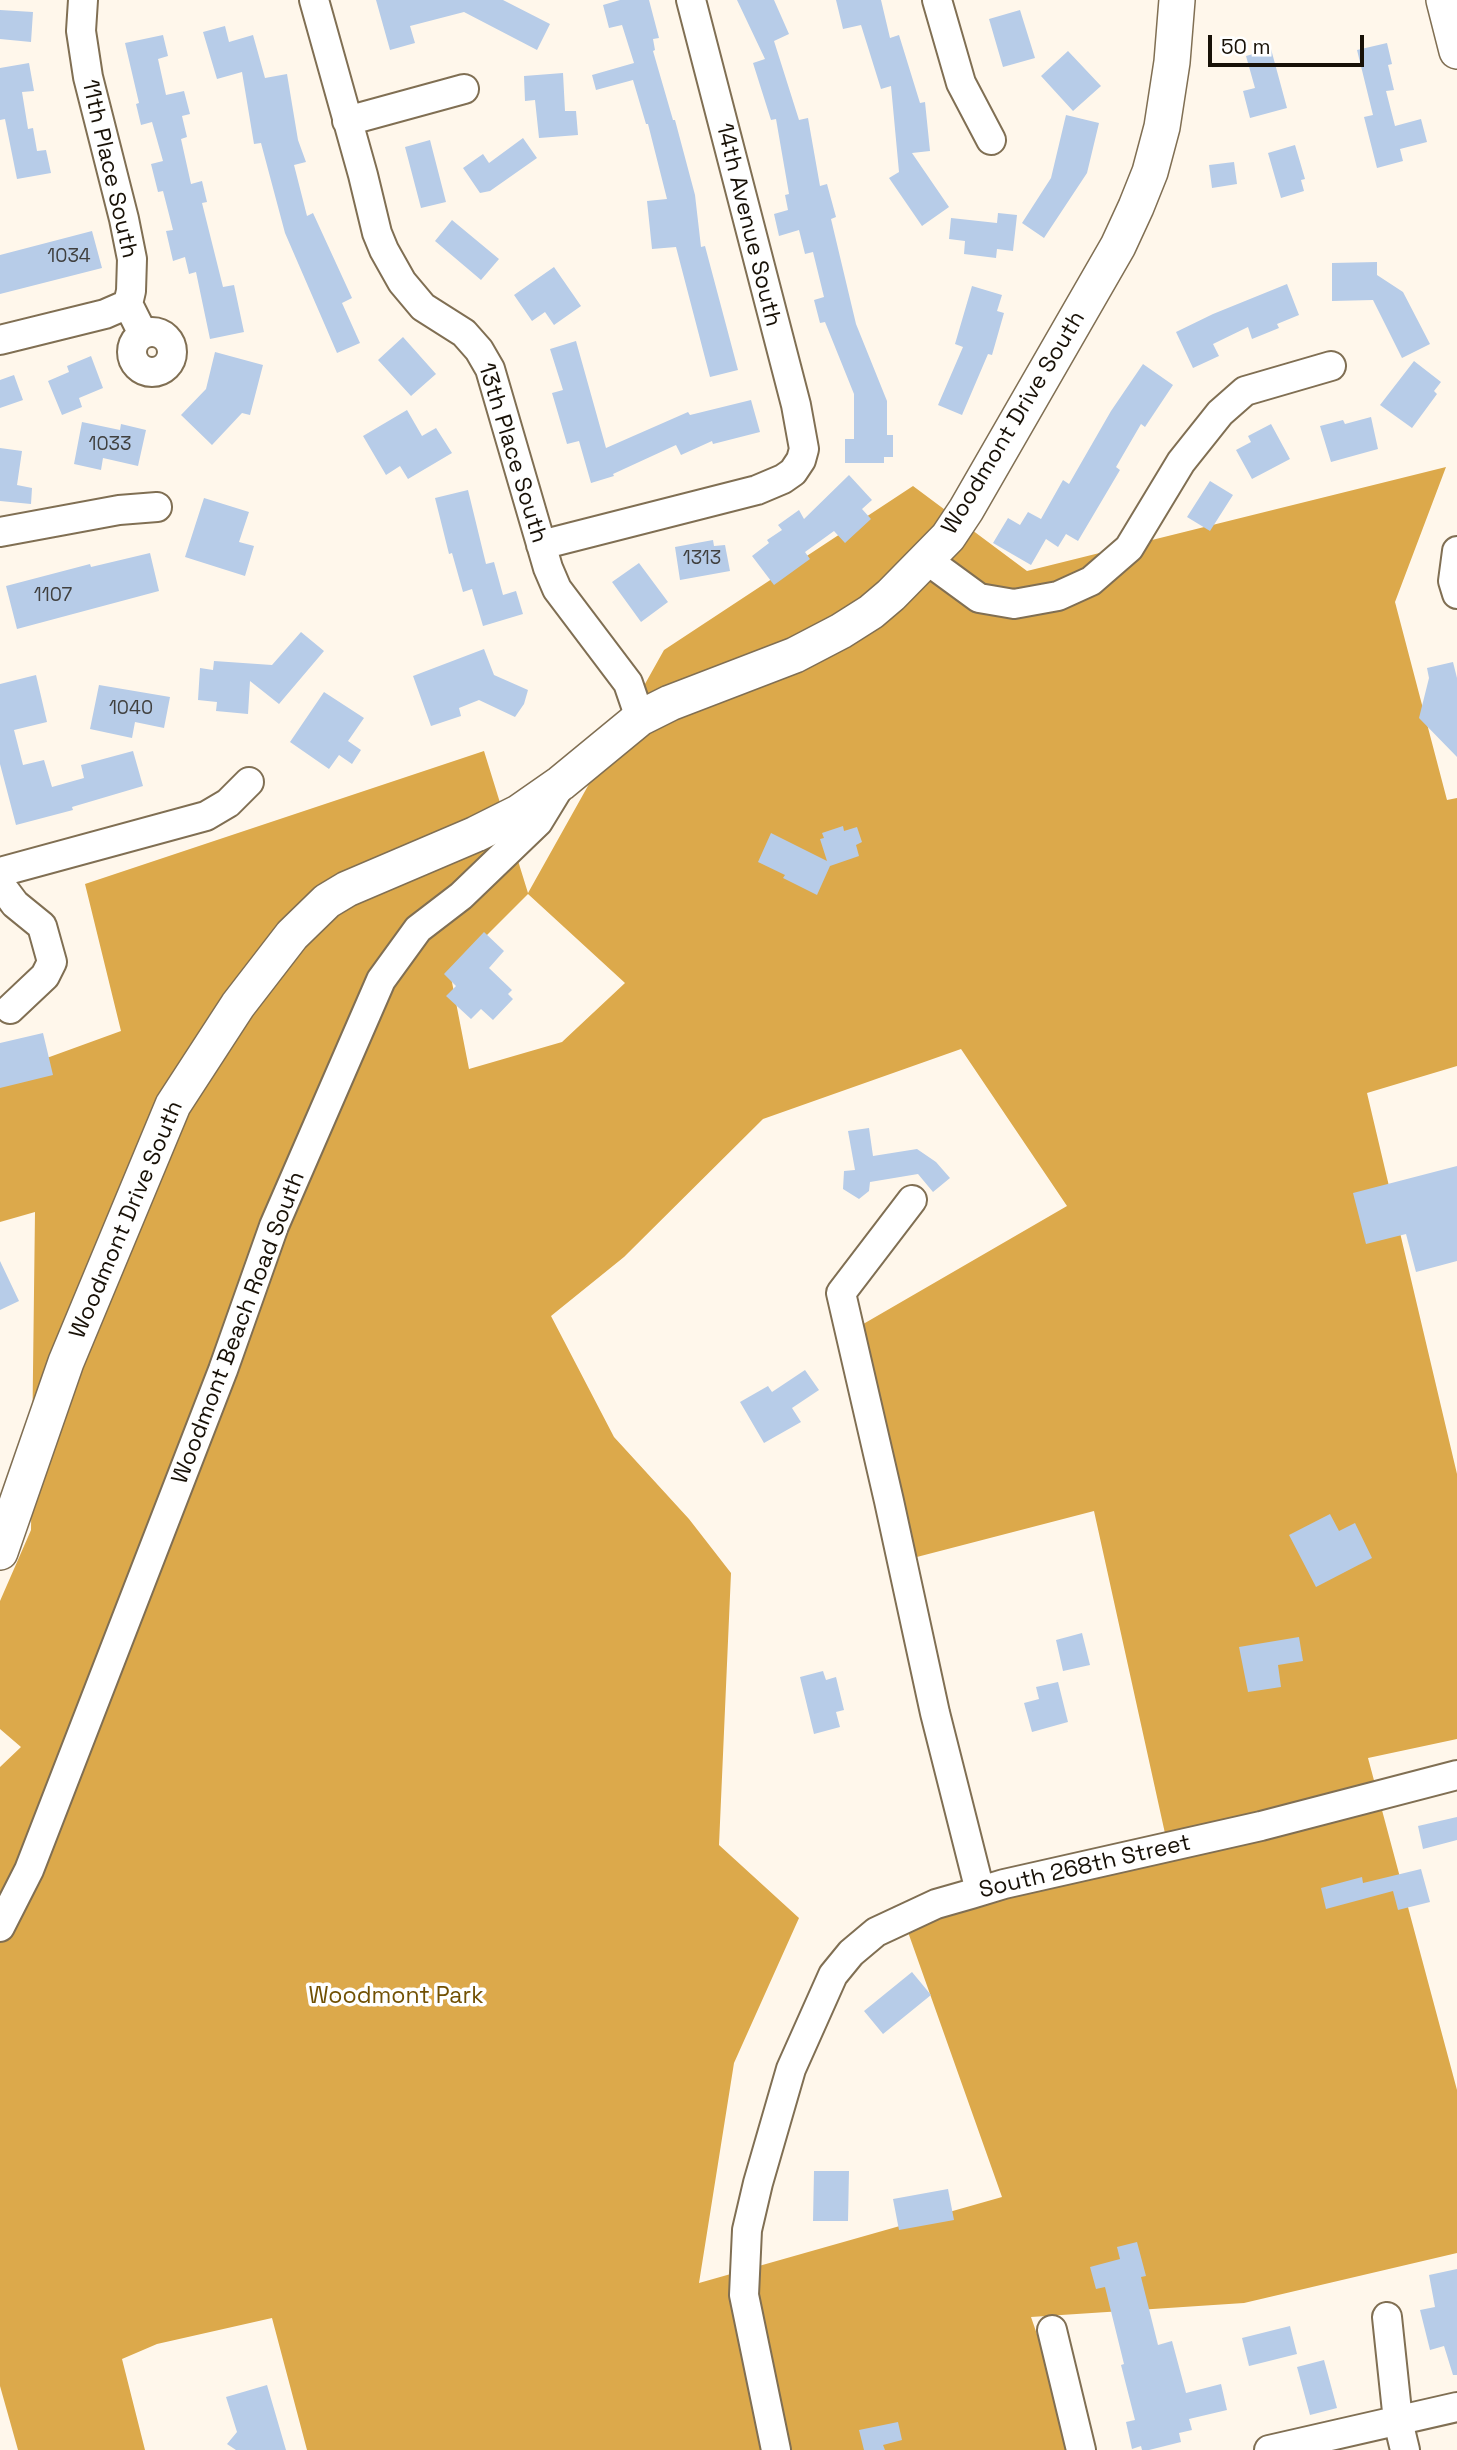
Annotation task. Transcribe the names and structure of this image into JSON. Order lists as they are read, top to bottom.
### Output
{
  "streets": {
    "main road": ["Woodmont Drive South"],
    "street": [
      "11th Place South",
      "14th Avenue South",
      "13th Place South",
      "Woodmont Beach Road South",
      "South 268th Street"
    ]
  },
  "crossings": [
    ["14th Avenue South", "13th Place South"],
    ["Woodmont Drive South", "13th Place South"],
    ["Woodmont Drive South", "Woodmont Beach Road South"]
  ],
  "parks": ["Woodmont Park"],
  "house_numbers": [
    "1034",
    "1033",
    "1313",
    "1107",
    "1040"
  ],
  "scale_bar": "50 m"
}
